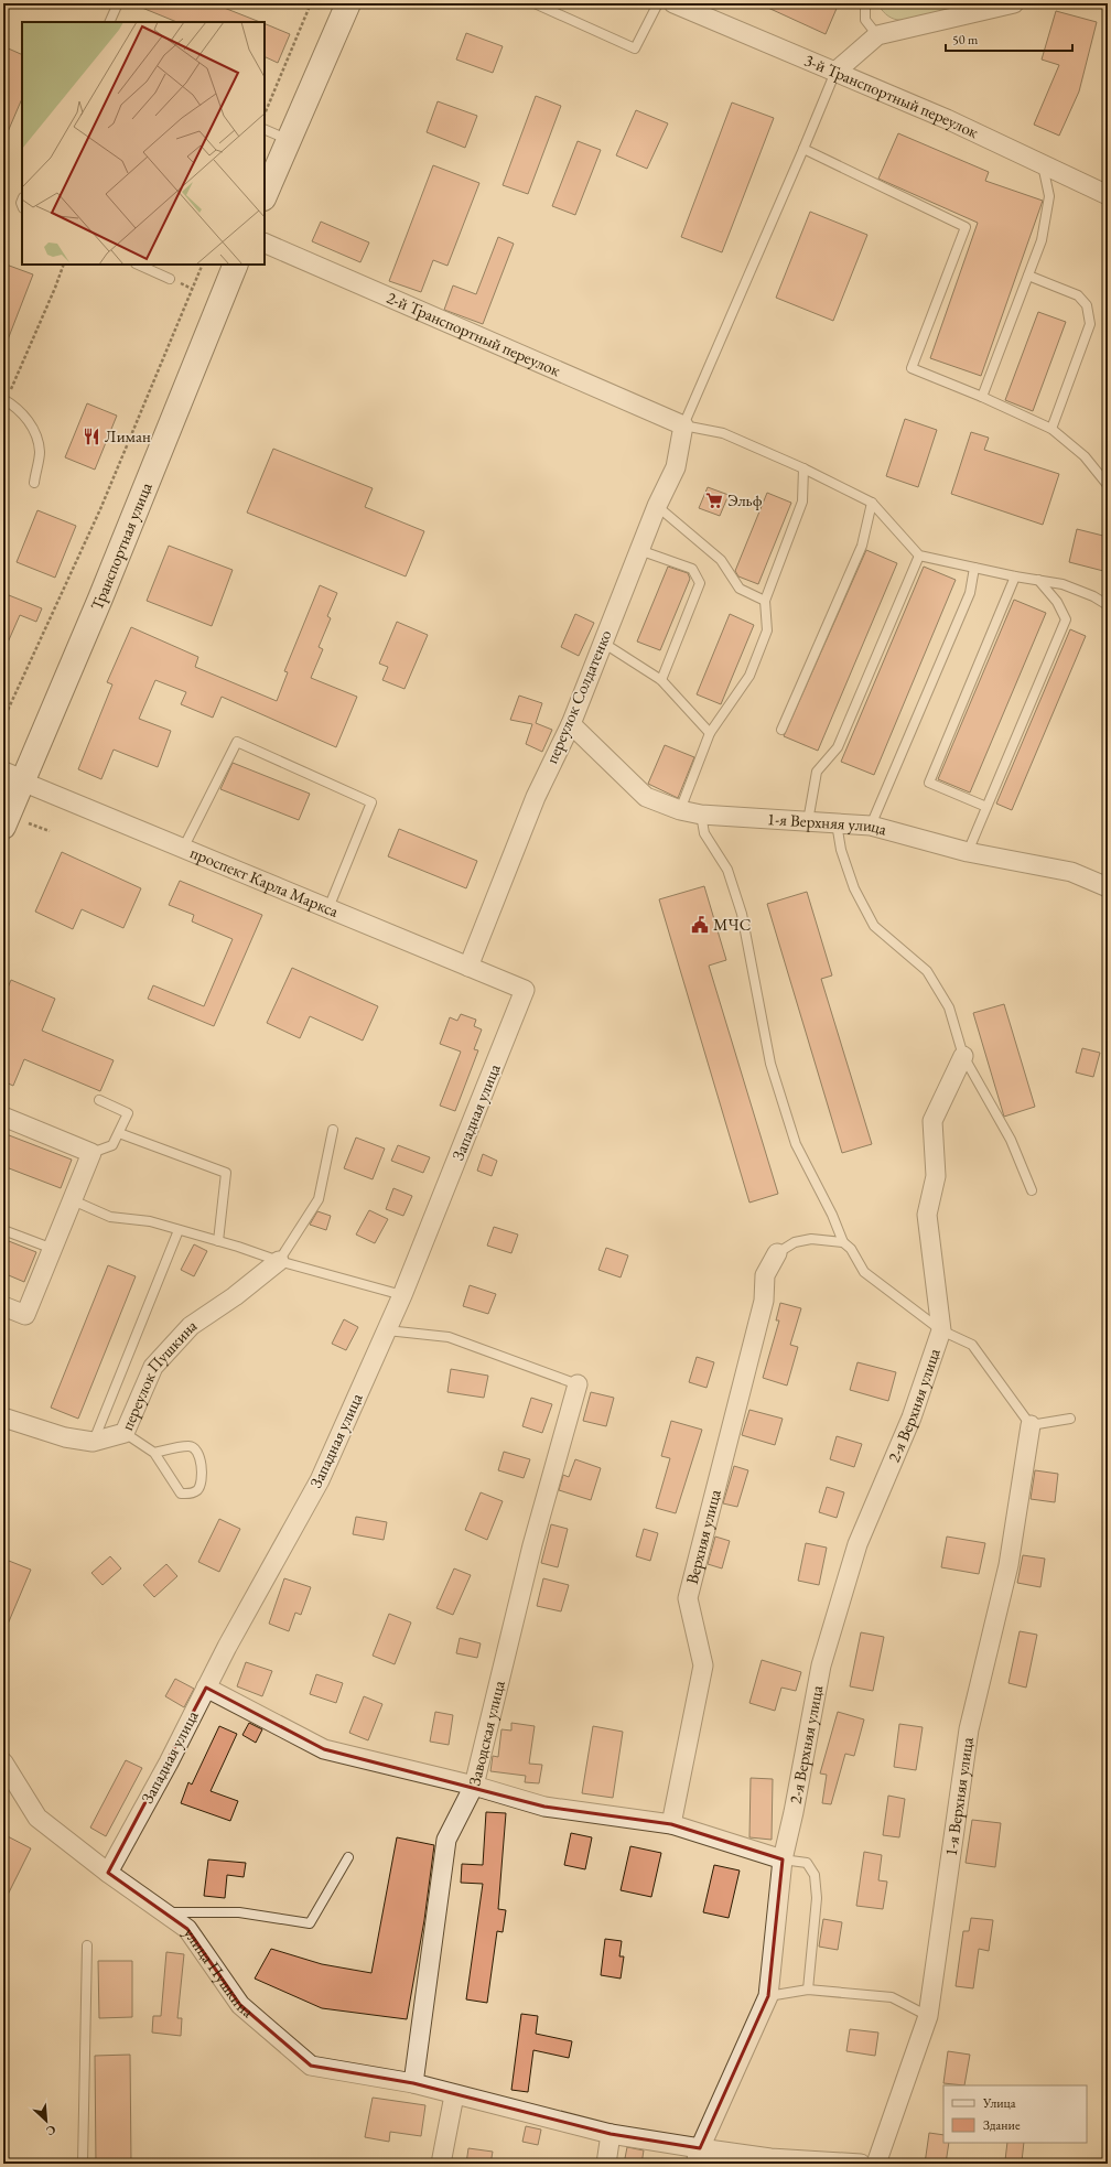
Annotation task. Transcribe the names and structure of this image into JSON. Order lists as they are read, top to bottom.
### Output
{
  "streets": {
    "main road": ["Транспортная улица"],
    "street": [
      "3-й Транспортный переулок",
      "2-й Транспортный переулок",
      "переулок Солдатенко",
      "1-я Верхняя улица",
      "проспект Карла Маркса",
      "Западная улица",
      "переулок Пушкина",
      "2-я Верхняя улица",
      "Верхняя улица",
      "Заводская улица",
      "улица Пушкина"
    ]
  },
  "crossings": [
    ["2-й Транспортный переулок", "переулок Солдатенко"],
    ["Транспортная улица", "проспект Карла Маркса"],
    ["переулок Солдатенко", "1-я Верхняя улица"],
    ["переулок Солдатенко", "проспект Карла Маркса"],
    ["проспект Карла Маркса", "Западная улица"],
    ["Западная улица", "улица Пушкина"],
    ["2-я Верхняя улица", "улица Пушкина"],
    ["Заводская улица", "улица Пушкина"]
  ],
  "places": {
    "restaurant": ["Лиман"],
    "supermarket": ["Эльф"],
    "public building": ["МЧС"]
  },
  "legend": ["Улица", "Здание"],
  "scale_bar": "50 m",
  "north": "bottom right"
}
